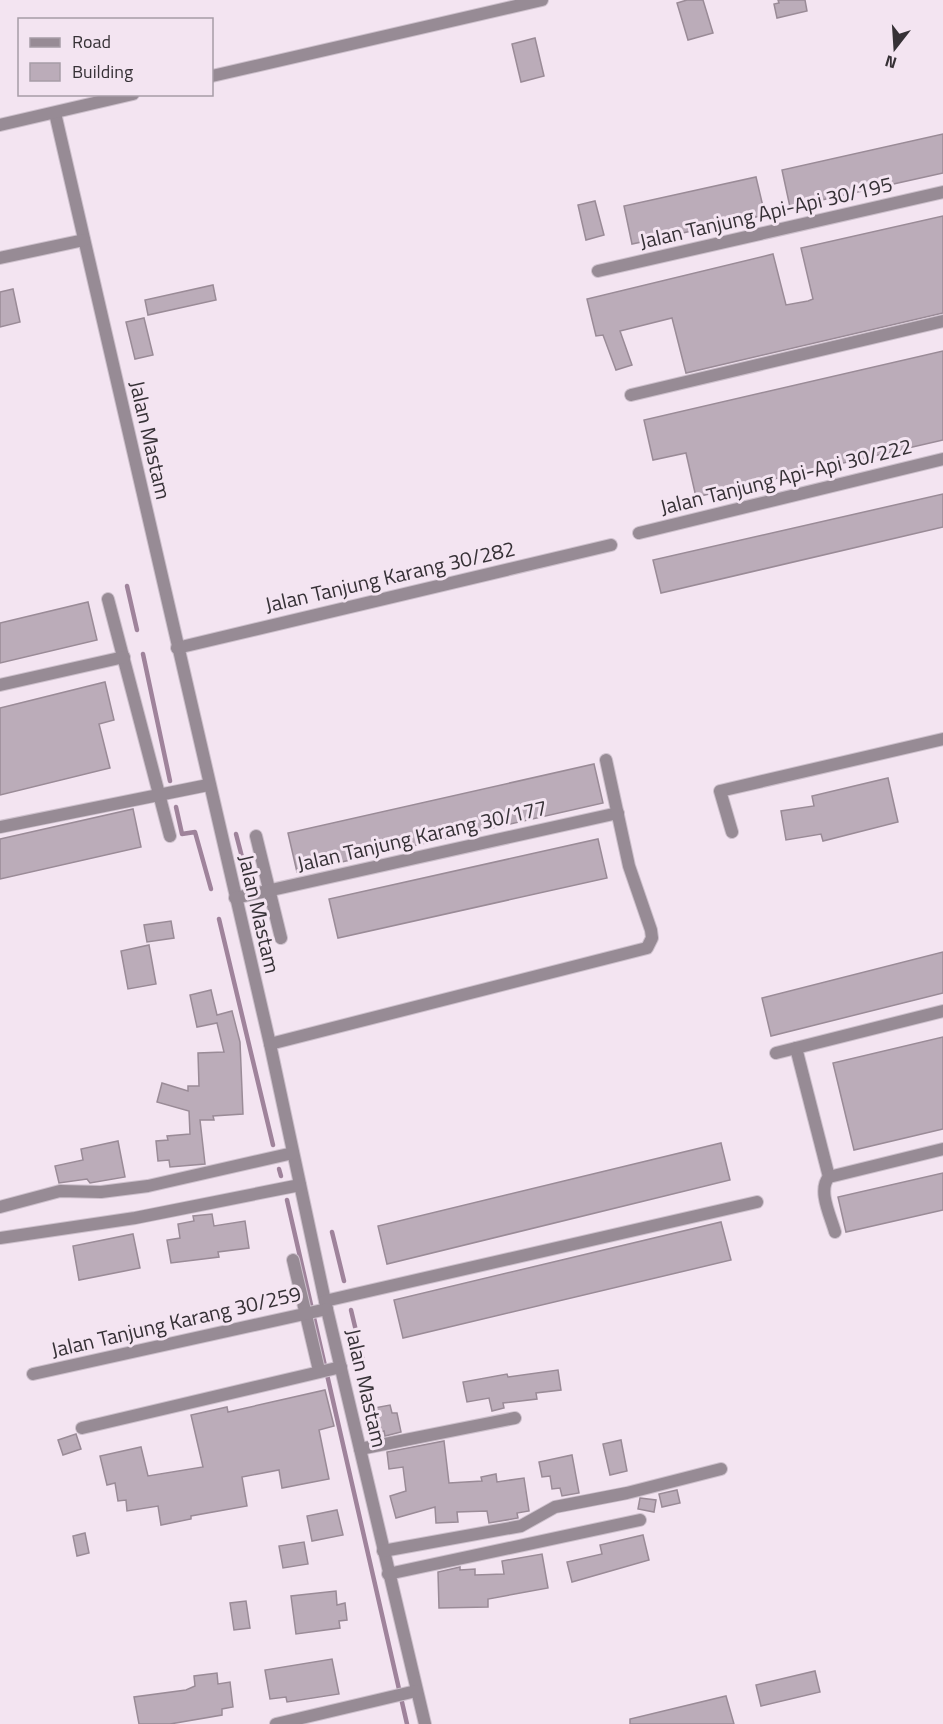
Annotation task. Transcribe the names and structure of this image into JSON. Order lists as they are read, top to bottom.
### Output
{
  "streets": {
    "street": [
      "Jalan Tanjung Api-Api 30/195",
      "Jalan Mastam",
      "Jalan Tanjung Api-Api 30/222",
      "Jalan Tanjung Karang 30/282",
      "Jalan Tanjung Karang 30/177",
      "Jalan Tanjung Karang 30/259"
    ]
  },
  "crossings": [
    ["Jalan Mastam", "Jalan Tanjung Karang 30/282"],
    ["Jalan Mastam", "Jalan Tanjung Karang 30/177"],
    ["Jalan Mastam", "Jalan Tanjung Karang 30/259"]
  ],
  "legend": ["Road", "Building"],
  "north": "bottom"
}
